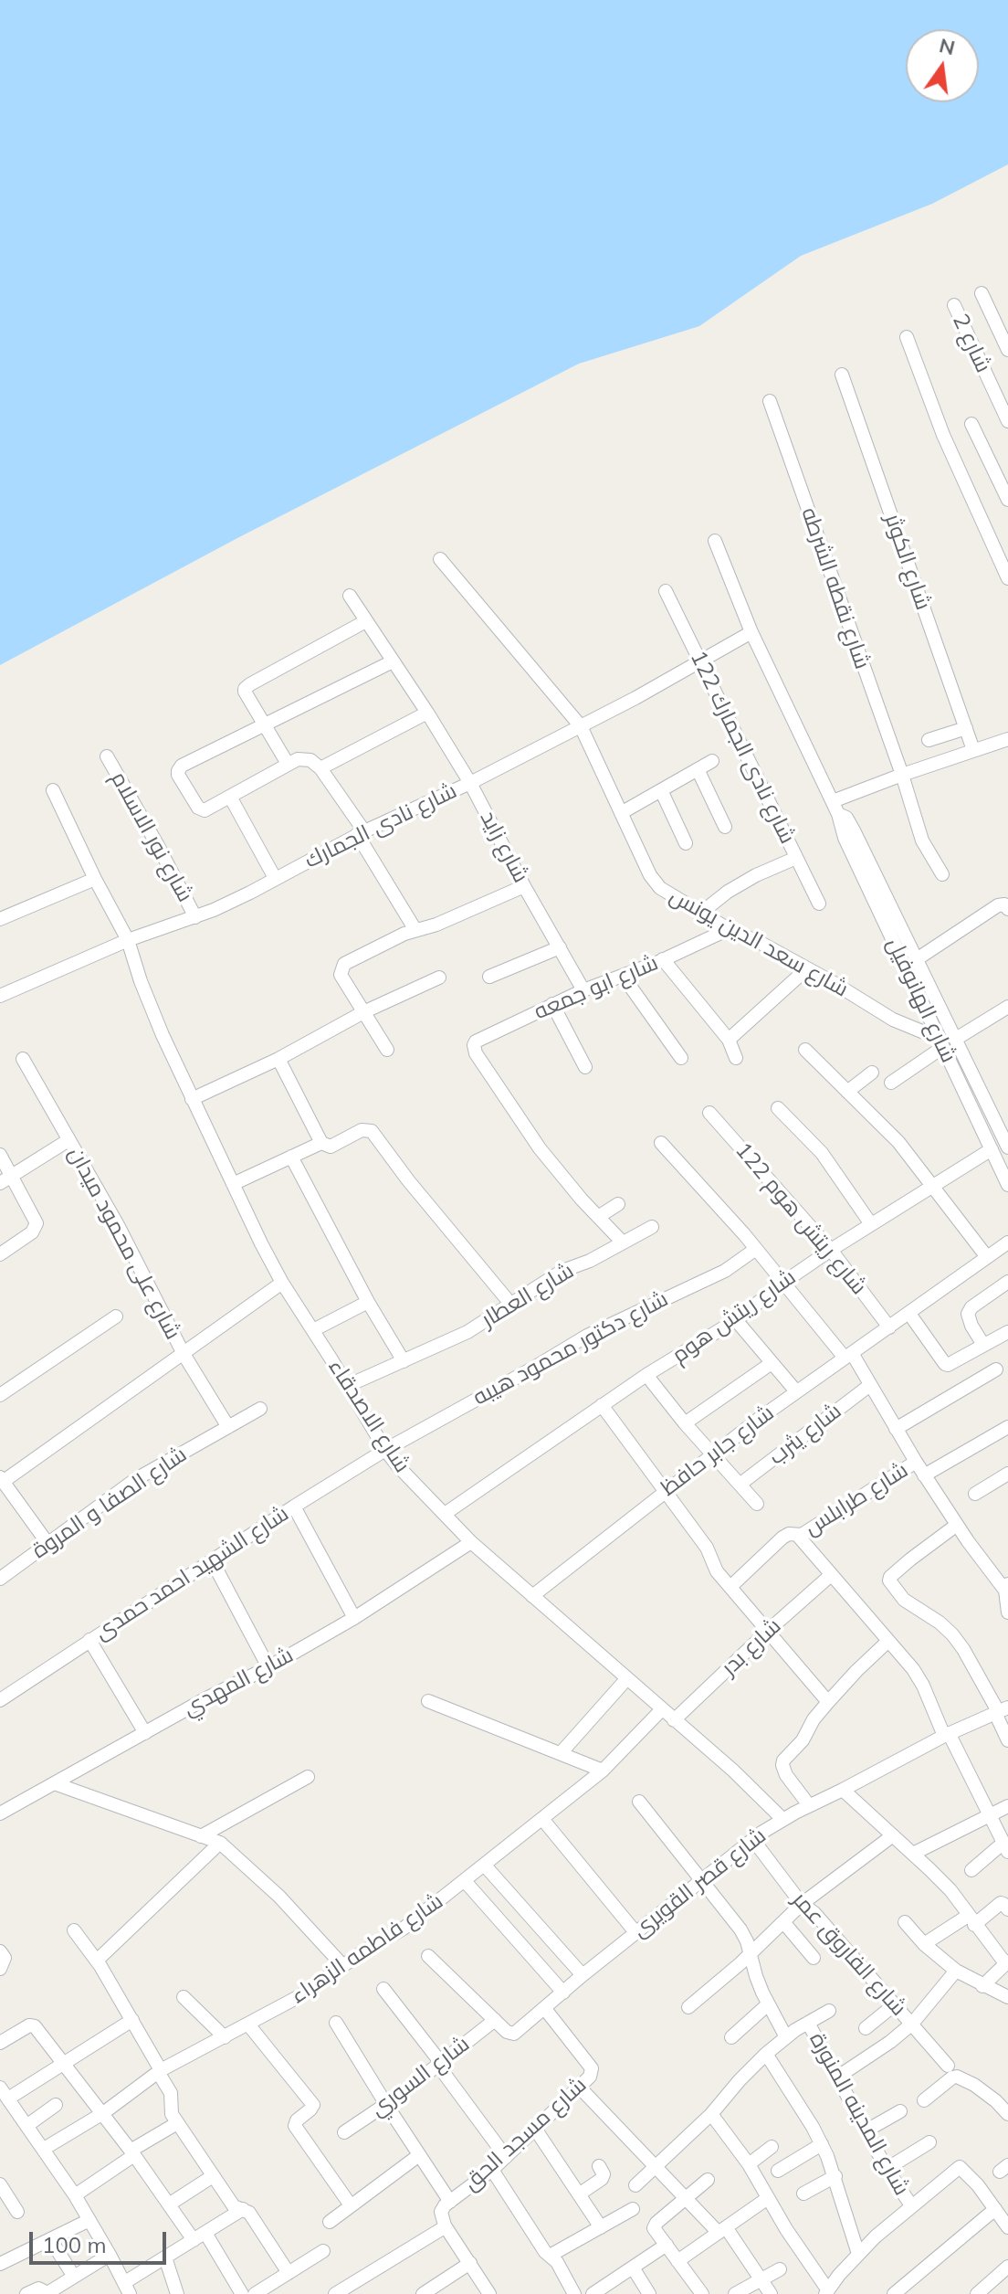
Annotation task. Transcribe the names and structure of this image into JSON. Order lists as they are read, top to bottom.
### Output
{
  "streets": {
    "street": [
      "شارع 2",
      "شارع الكوثر",
      "شارع نقطه الشرطه",
      "شارع نادى الجمارك 122",
      "شارع نادى الجمارك",
      "شارع نور الاسلام",
      "شارع زايد",
      "شارع سعد الدين يونس",
      "شارع ابو جمعه",
      "شارع الهانوفيل",
      "شارع ريتش هوم 122",
      "شارع على محمود ميدان",
      "شارع العطار",
      "شارع ريتش هوم",
      "شارع دكتور محمود هيبه",
      "شارع الاصدقاء",
      "شارع يثرب",
      "شارع جابر حافظ",
      "شارع طرابلس",
      "شارع الصفا و المروة",
      "شارع الشهيد احمد حمدى",
      "شارع بدر",
      "شارع المهدي",
      "شارع قصر القويرى",
      "شارع فاطمه الزهراء",
      "شارع الفاروق عمر",
      "شارع السوري",
      "شارع المدينه المنورة",
      "شارع مسجد الحق"
    ]
  },
  "crossings": [
    ["شارع نادى الجمارك 122", "شارع نادى الجمارك"],
    ["شارع نادى الجمارك", "شارع نور الاسلام"],
    ["شارع نادى الجمارك", "شارع زايد"],
    ["شارع نادى الجمارك", "شارع سعد الدين يونس"],
    ["شارع نادى الجمارك", "شارع الهانوفيل"],
    ["شارع نادى الجمارك", "شارع الاصدقاء"],
    ["شارع زايد", "شارع ابو جمعه"],
    ["شارع سعد الدين يونس", "شارع ابو جمعه"],
    ["شارع سعد الدين يونس", "شارع الهانوفيل"],
    ["شارع الهانوفيل", "شارع ريتش هوم"],
    ["شارع ريتش هوم 122", "شارع ريتش هوم"],
    ["شارع ريتش هوم 122", "شارع جابر حافظ"],
    ["شارع على محمود ميدان", "شارع الصفا و المروة"],
    ["شارع العطار", "شارع الاصدقاء"],
    ["شارع ريتش هوم", "شارع الاصدقاء"],
    ["شارع دكتور محمود هيبه", "شارع الاصدقاء"],
    ["شارع دكتور محمود هيبه", "شارع الشهيد احمد حمدى"],
    ["شارع الاصدقاء", "شارع جابر حافظ"],
    ["شارع الاصدقاء", "شارع الشهيد احمد حمدى"],
    ["شارع الاصدقاء", "شارع بدر"],
    ["شارع الاصدقاء", "شارع المهدي"],
    ["شارع الاصدقاء", "شارع قصر القويرى"],
    ["شارع الاصدقاء", "شارع فاطمه الزهراء"],
    ["شارع قصر القويرى", "شارع الفاروق عمر"],
    ["شارع قصر القويرى", "شارع السوري"],
    ["شارع قصر القويرى", "شارع المدينه المنورة"],
    ["شارع قصر القويرى", "شارع مسجد الحق"]
  ],
  "scale_bar": "100 m",
  "north": "top"
}
